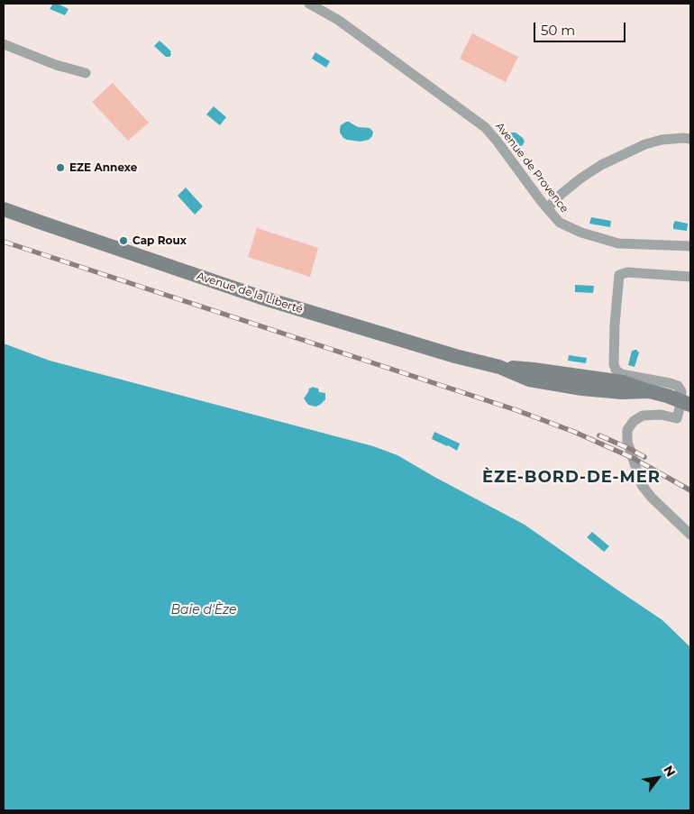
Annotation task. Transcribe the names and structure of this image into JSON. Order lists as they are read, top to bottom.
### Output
{
  "streets": {
    "main road": ["Avenue de la Liberté"],
    "street": ["Avenue de Provence"]
  },
  "districts": ["ÈZE-BORD-DE-MER"],
  "water": ["Baie d'Èze"],
  "places": ["EZE Annexe", "Cap Roux"],
  "scale_bar": "50 m",
  "north": "top right"
}
